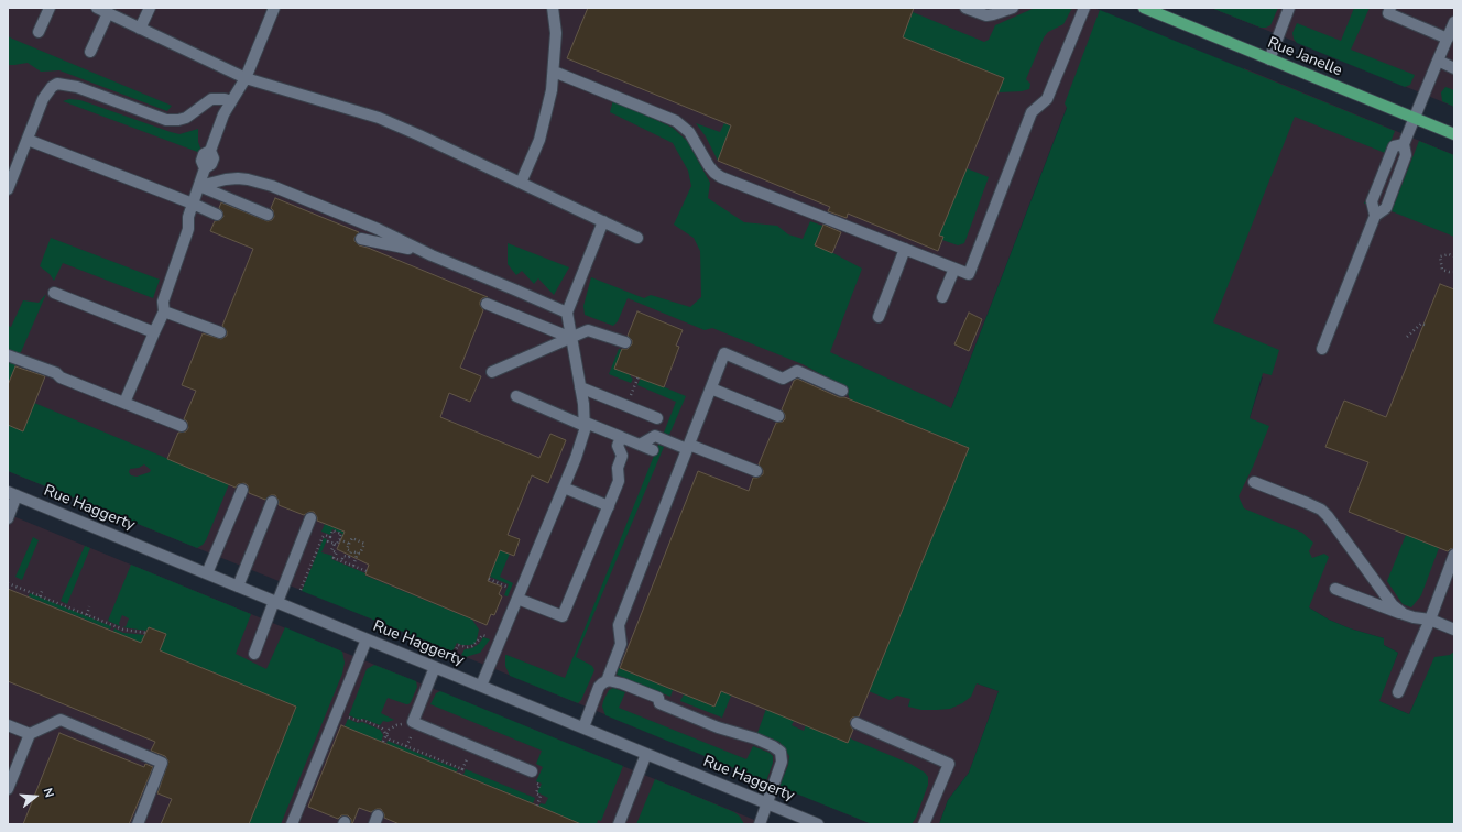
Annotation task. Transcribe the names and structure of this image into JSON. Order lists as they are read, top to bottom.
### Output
{
  "streets": {
    "main road": ["Rue Janelle"],
    "street": ["Rue Haggerty"]
  },
  "north": "right"
}
